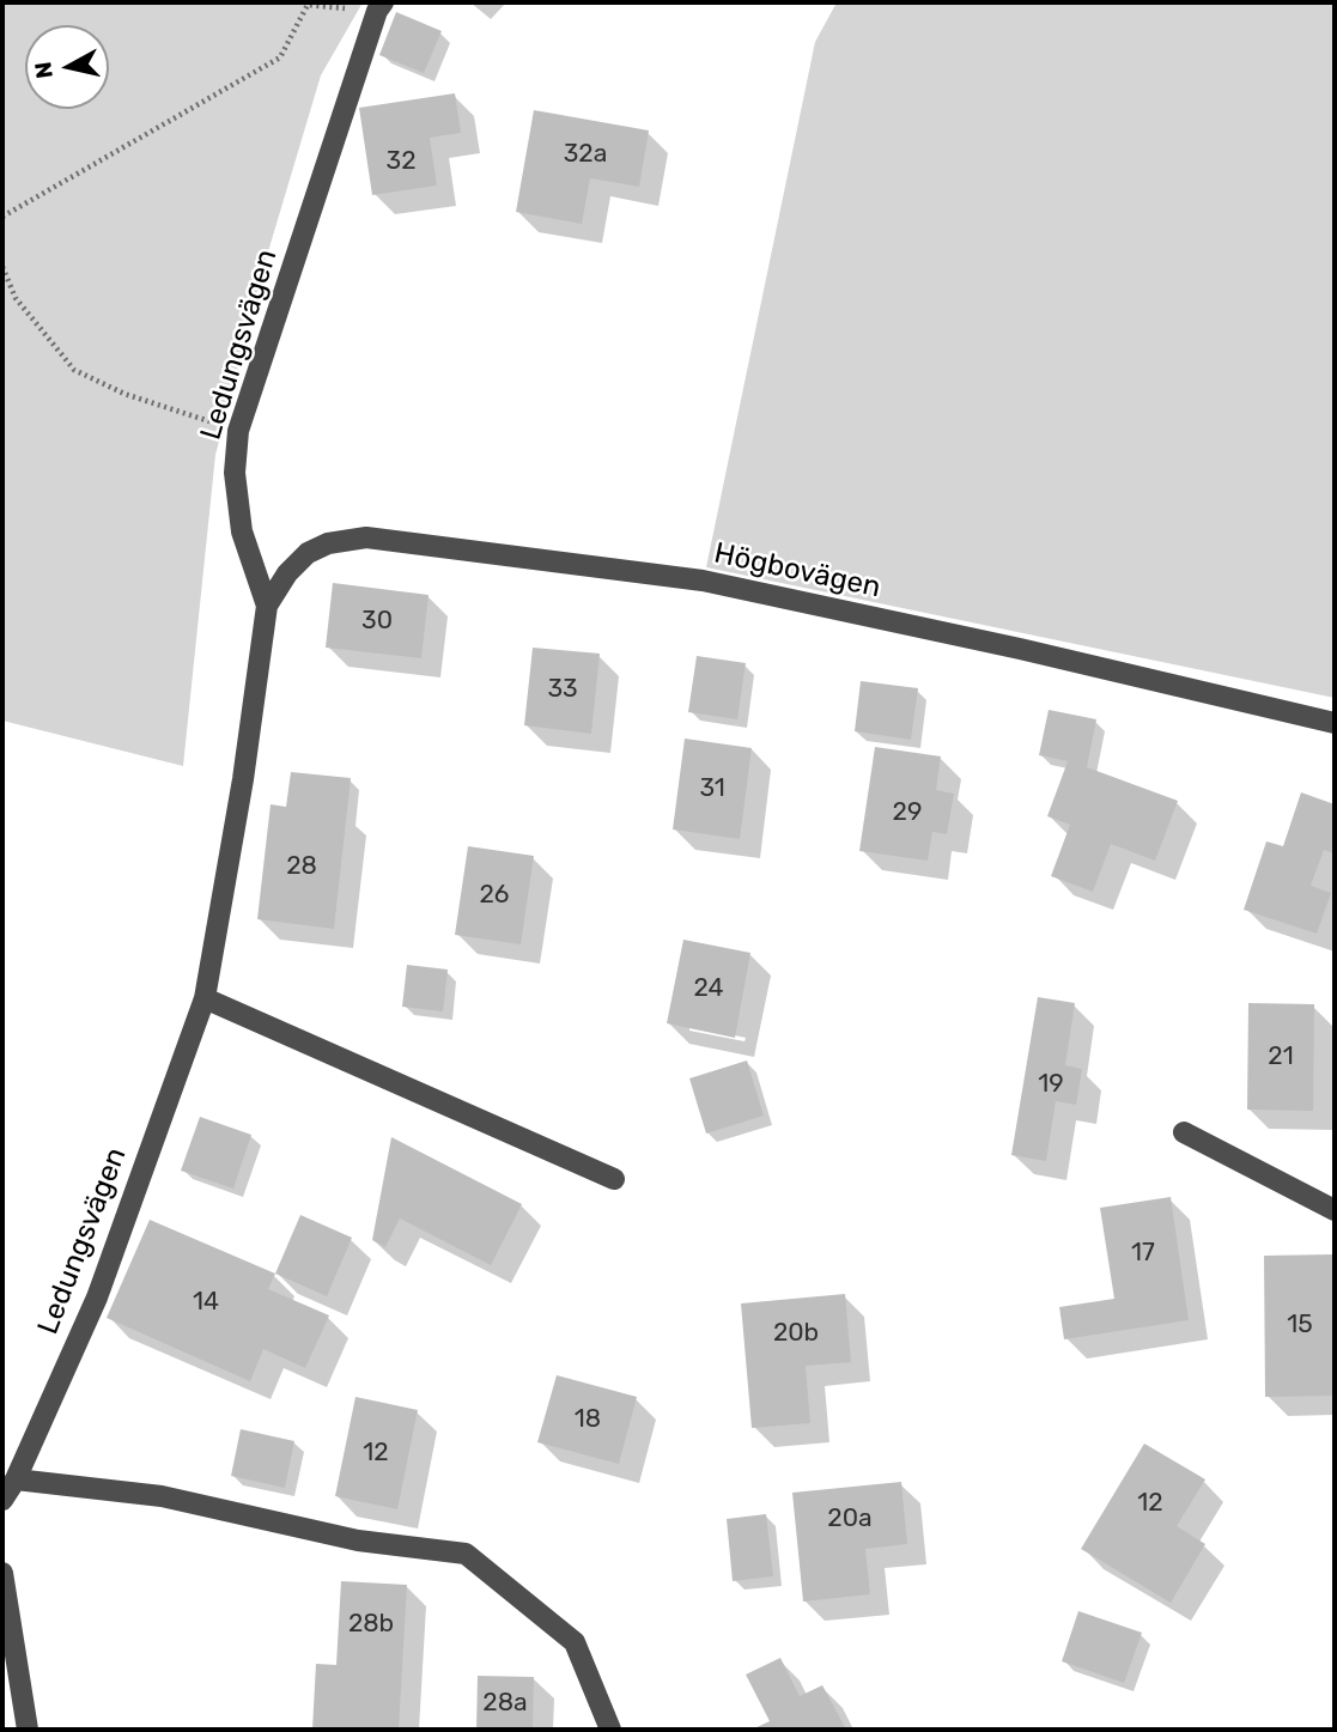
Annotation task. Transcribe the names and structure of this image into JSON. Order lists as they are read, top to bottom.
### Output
{
  "streets": {
    "street": ["Ledungsvägen", "Högbovägen"]
  },
  "crossings": [
    ["Ledungsvägen", "Högbovägen"]
  ],
  "house_numbers": [
    "32a",
    "32",
    "30",
    "33",
    "31",
    "29",
    "28",
    "26",
    "24",
    "21",
    "19",
    "17",
    "14",
    "15",
    "20b",
    "18",
    "12",
    "12",
    "20a",
    "28b",
    "28a"
  ],
  "north": "left"
}
